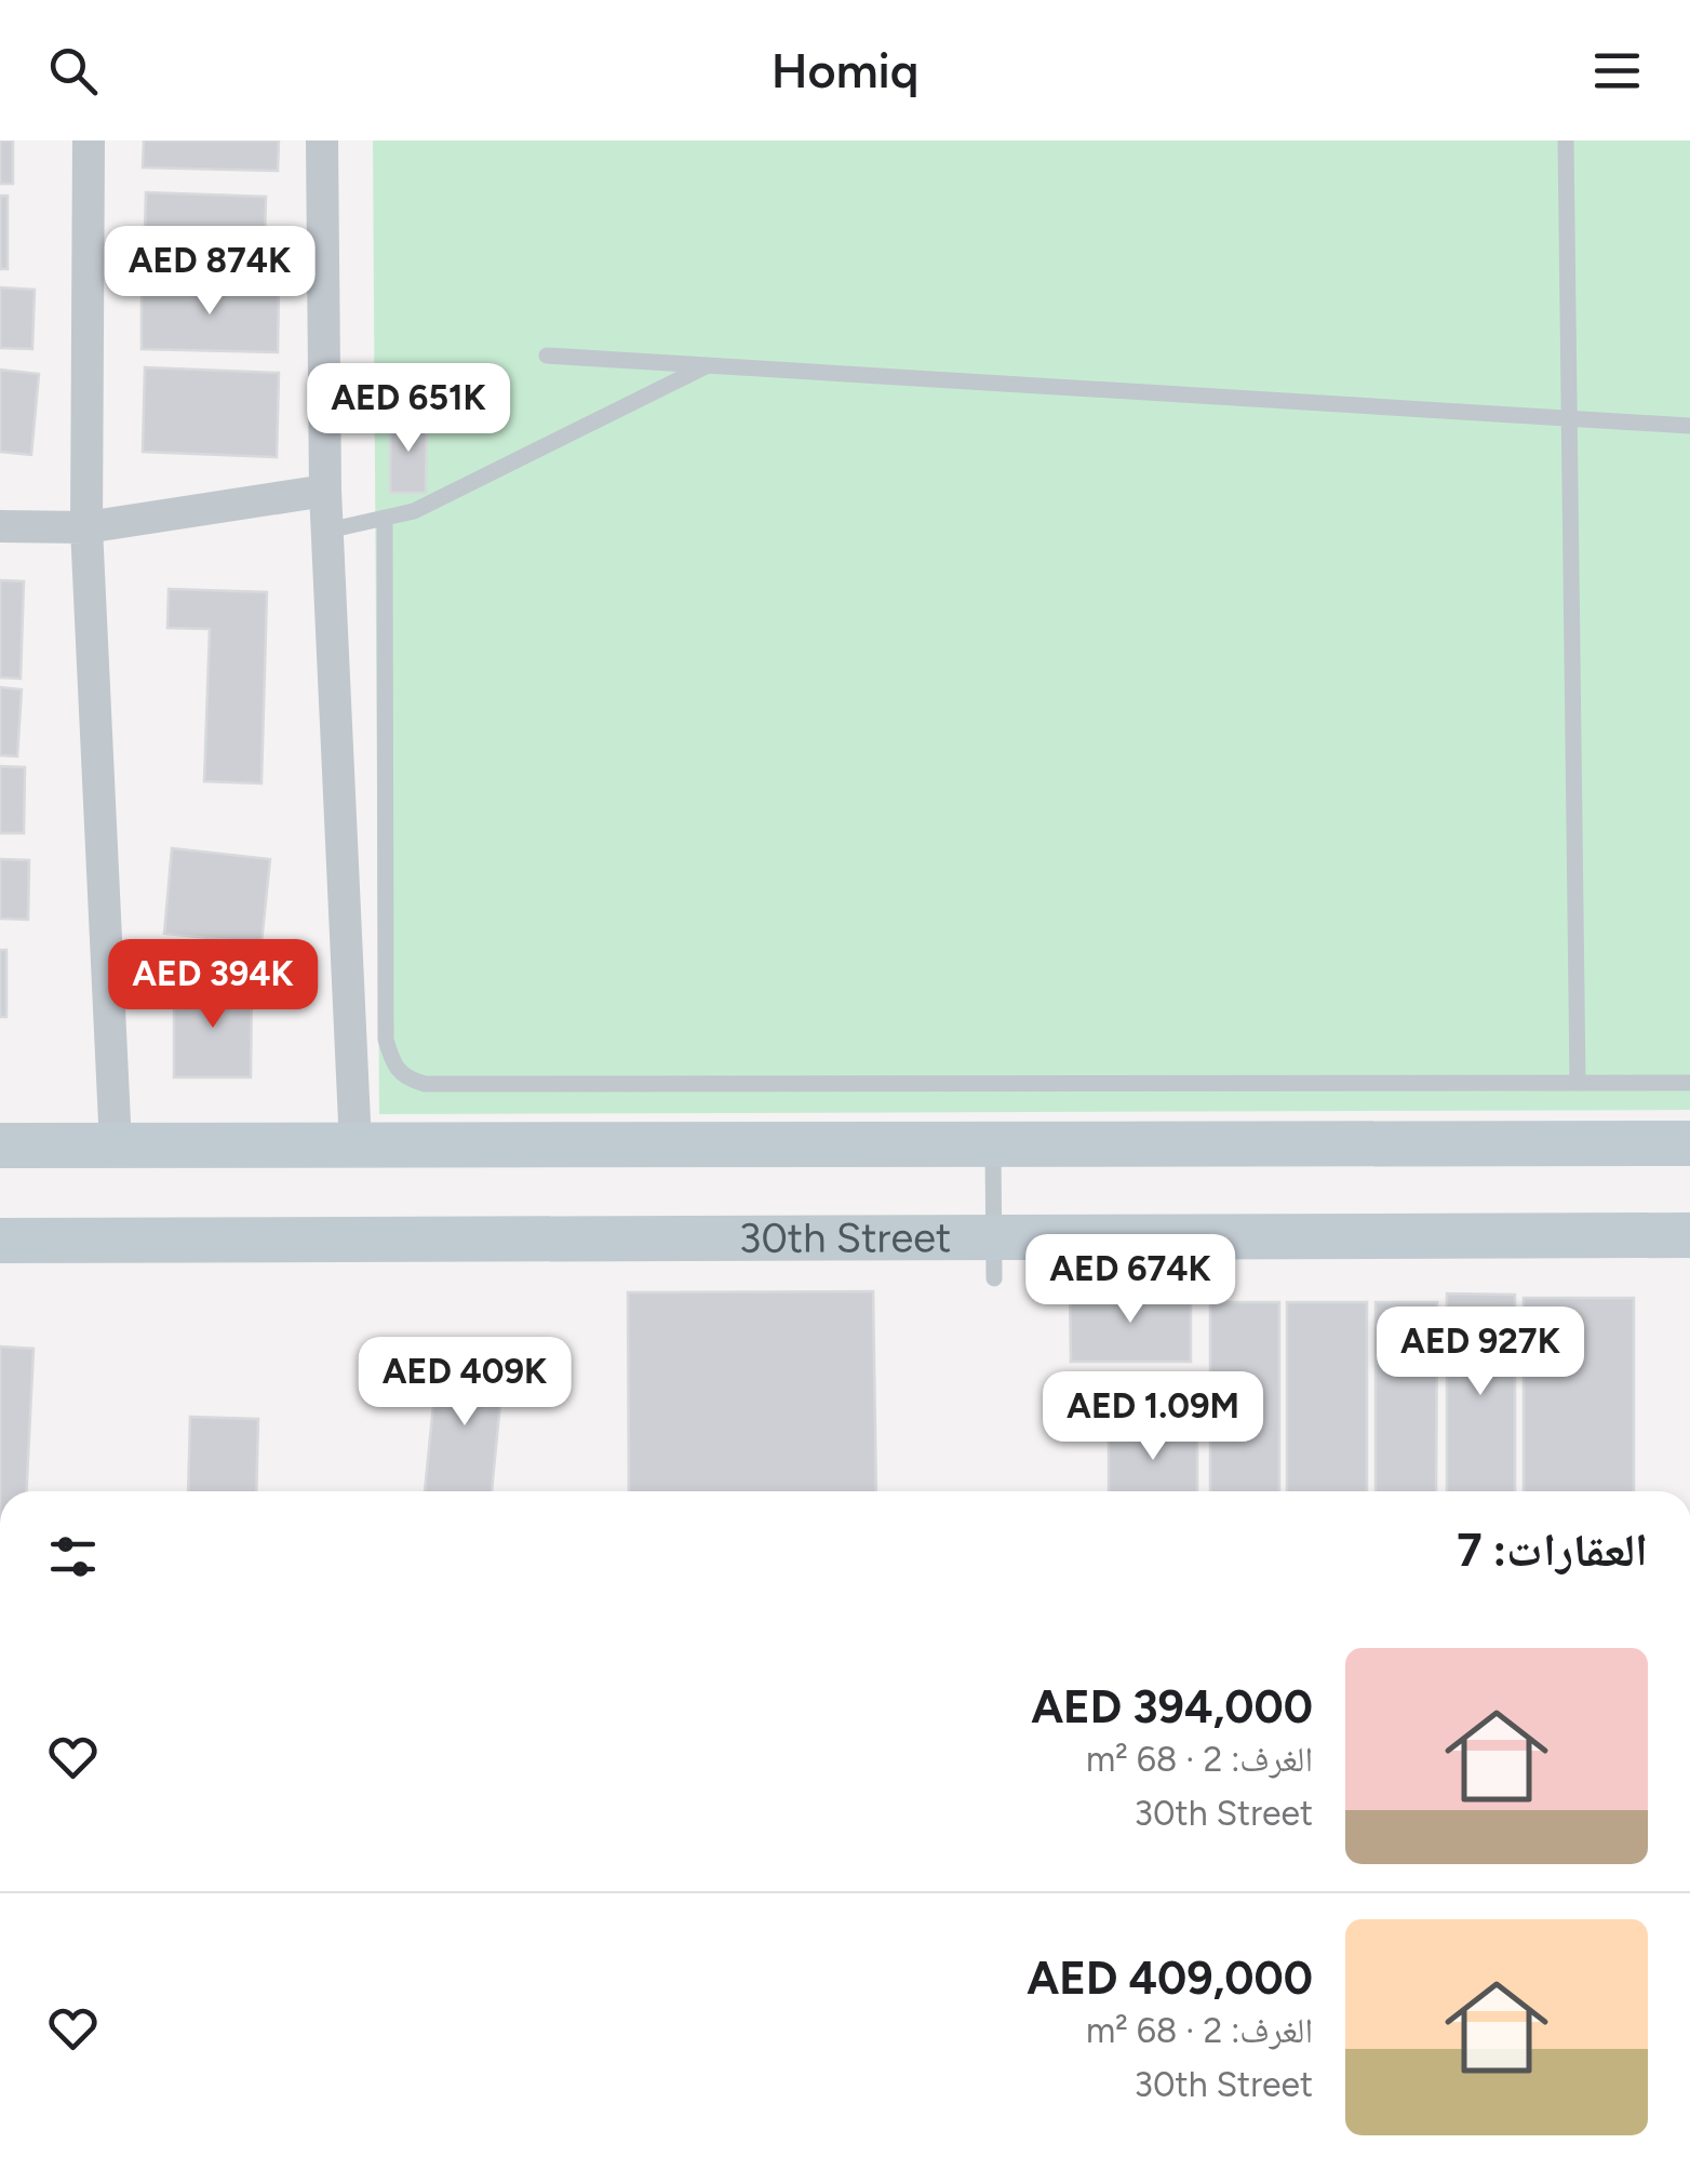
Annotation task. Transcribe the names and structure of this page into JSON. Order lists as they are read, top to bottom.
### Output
{
  "streets": {
    "street": ["30th Street"]
  },
  "page": {
    "header": "Homiq",
    "price": [
      "AED 874K",
      "AED 651K",
      "AED 394K",
      "AED 674K",
      "AED 927K",
      "AED 409K",
      "AED 1.09M"
    ],
    "heading": "العقارات: 7",
    "list": [
      {
        "name": "AED 394,000",
        "note": "الغرف: 2 · 68 m² · 30th Street"
      },
      {
        "name": "AED 409,000",
        "note": "الغرف: 2 · 68 m² · 30th Street"
      }
    ]
  }
}
